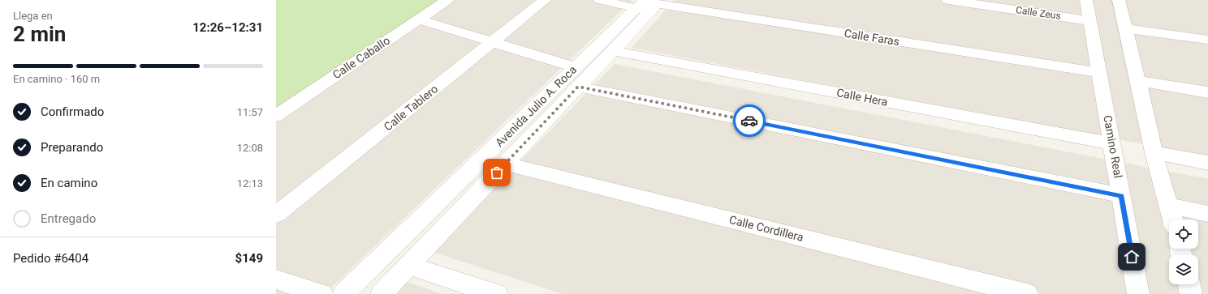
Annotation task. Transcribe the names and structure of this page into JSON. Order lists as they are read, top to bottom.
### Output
{
  "streets": {
    "street": [
      "Calle Zeus",
      "Calle Faras",
      "Calle Caballo",
      "Calle Hera",
      "Avenida Julio A. Roca",
      "Calle Tablero",
      "Camino Real",
      "Calle Cordillera"
    ]
  },
  "crossings": [
    ["Calle Zeus", "Camino Real"],
    ["Calle Faras", "Avenida Julio A. Roca"],
    ["Calle Faras", "Camino Real"],
    ["Calle Hera", "Avenida Julio A. Roca"],
    ["Calle Hera", "Camino Real"],
    ["Avenida Julio A. Roca", "Calle Cordillera"]
  ],
  "page": {
    "heading": ["2 min", "Llega en", "12:26–12:31"],
    "panel": ["Pedido #6404", "$149"],
    "bar": "En camino · 160 m",
    "list": [
      ["Confirmado", "11:57"],
      ["Preparando", "12:08"],
      ["En camino", "12:13"],
      "Entregado"
    ]
  }
}
